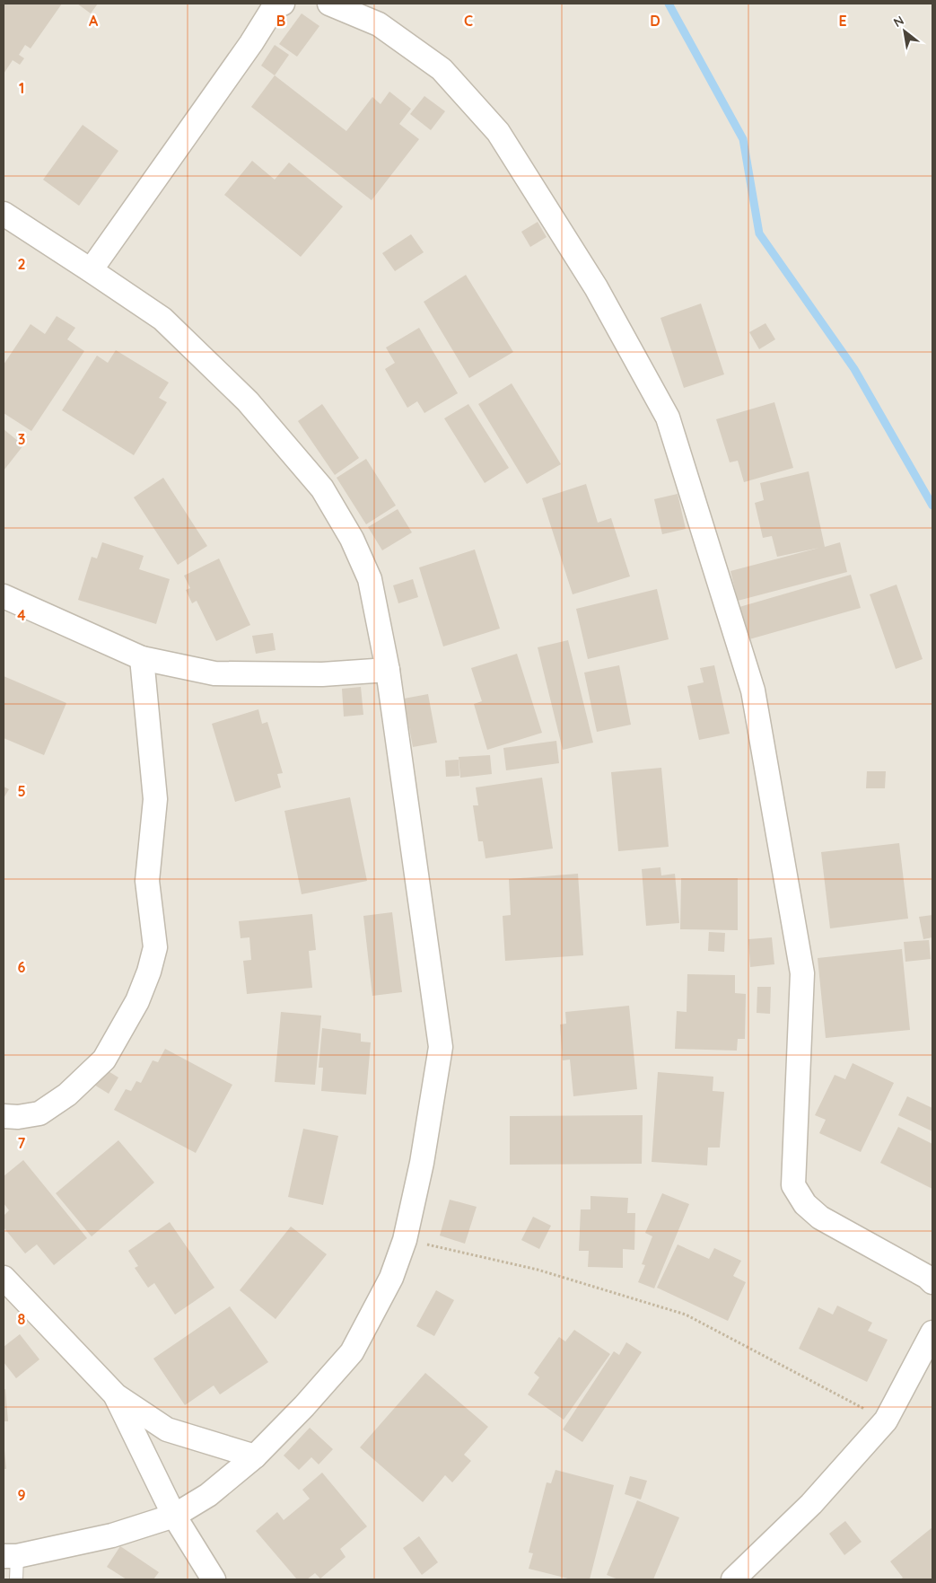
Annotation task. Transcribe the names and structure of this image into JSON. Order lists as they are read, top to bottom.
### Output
{
  "north": "top left",
  "grid": {
    "columns": [
      "A",
      "B",
      "C",
      "D",
      "E"
    ],
    "rows": [
      "1",
      "2",
      "3",
      "4",
      "5",
      "6",
      "7",
      "8",
      "9"
    ]
  }
}
